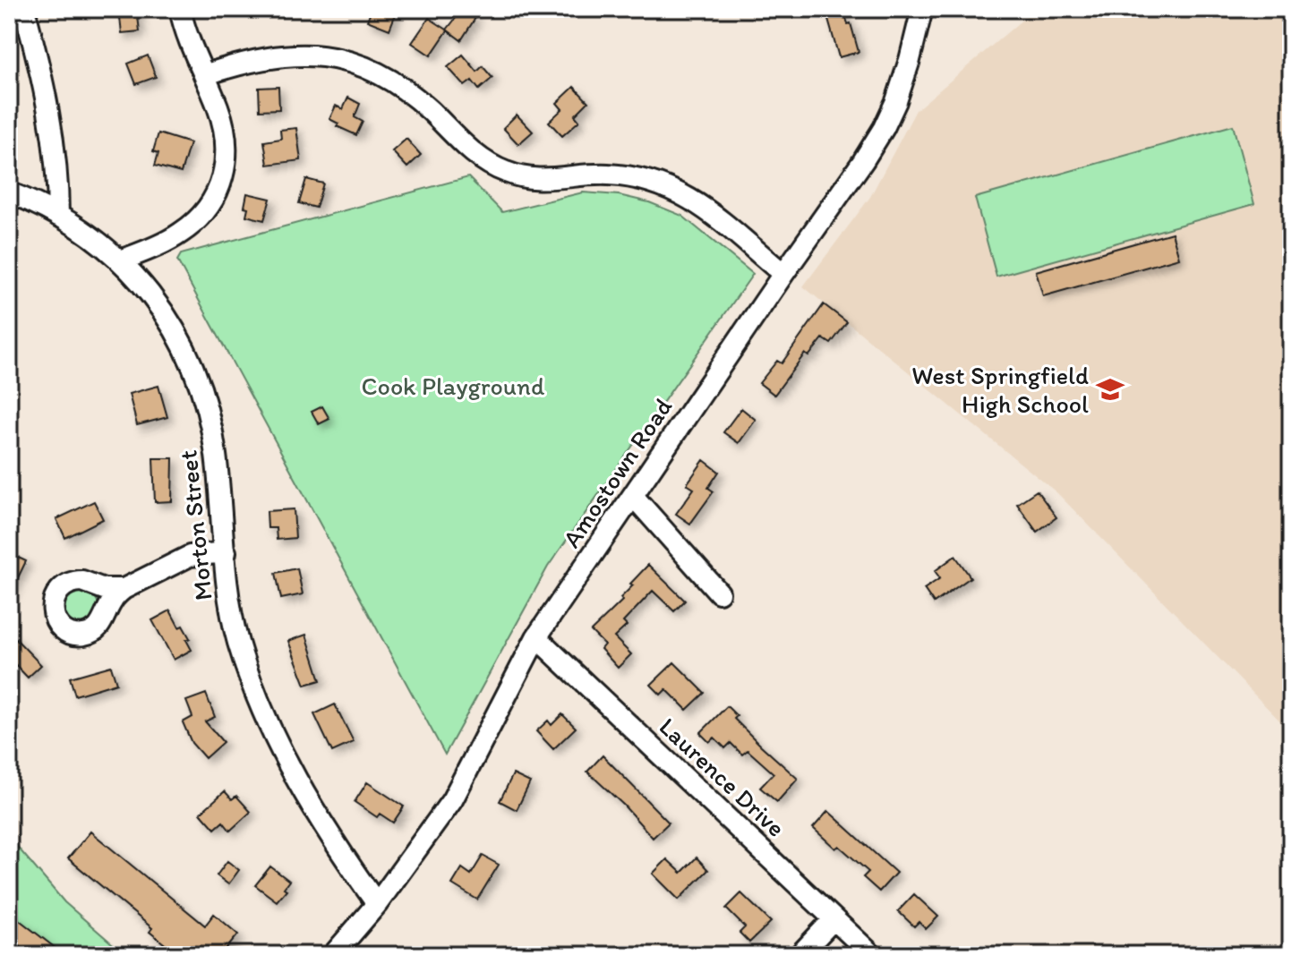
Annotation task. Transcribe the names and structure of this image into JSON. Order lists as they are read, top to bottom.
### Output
{
  "streets": {
    "street": ["Amostown Road", "Morton Street", "Laurence Drive"]
  },
  "crossings": [
    ["Amostown Road", "Morton Street"],
    ["Amostown Road", "Laurence Drive"]
  ],
  "parks": ["Cook Playground"],
  "places": {
    "school or university": ["West Springfield High School"]
  }
}
